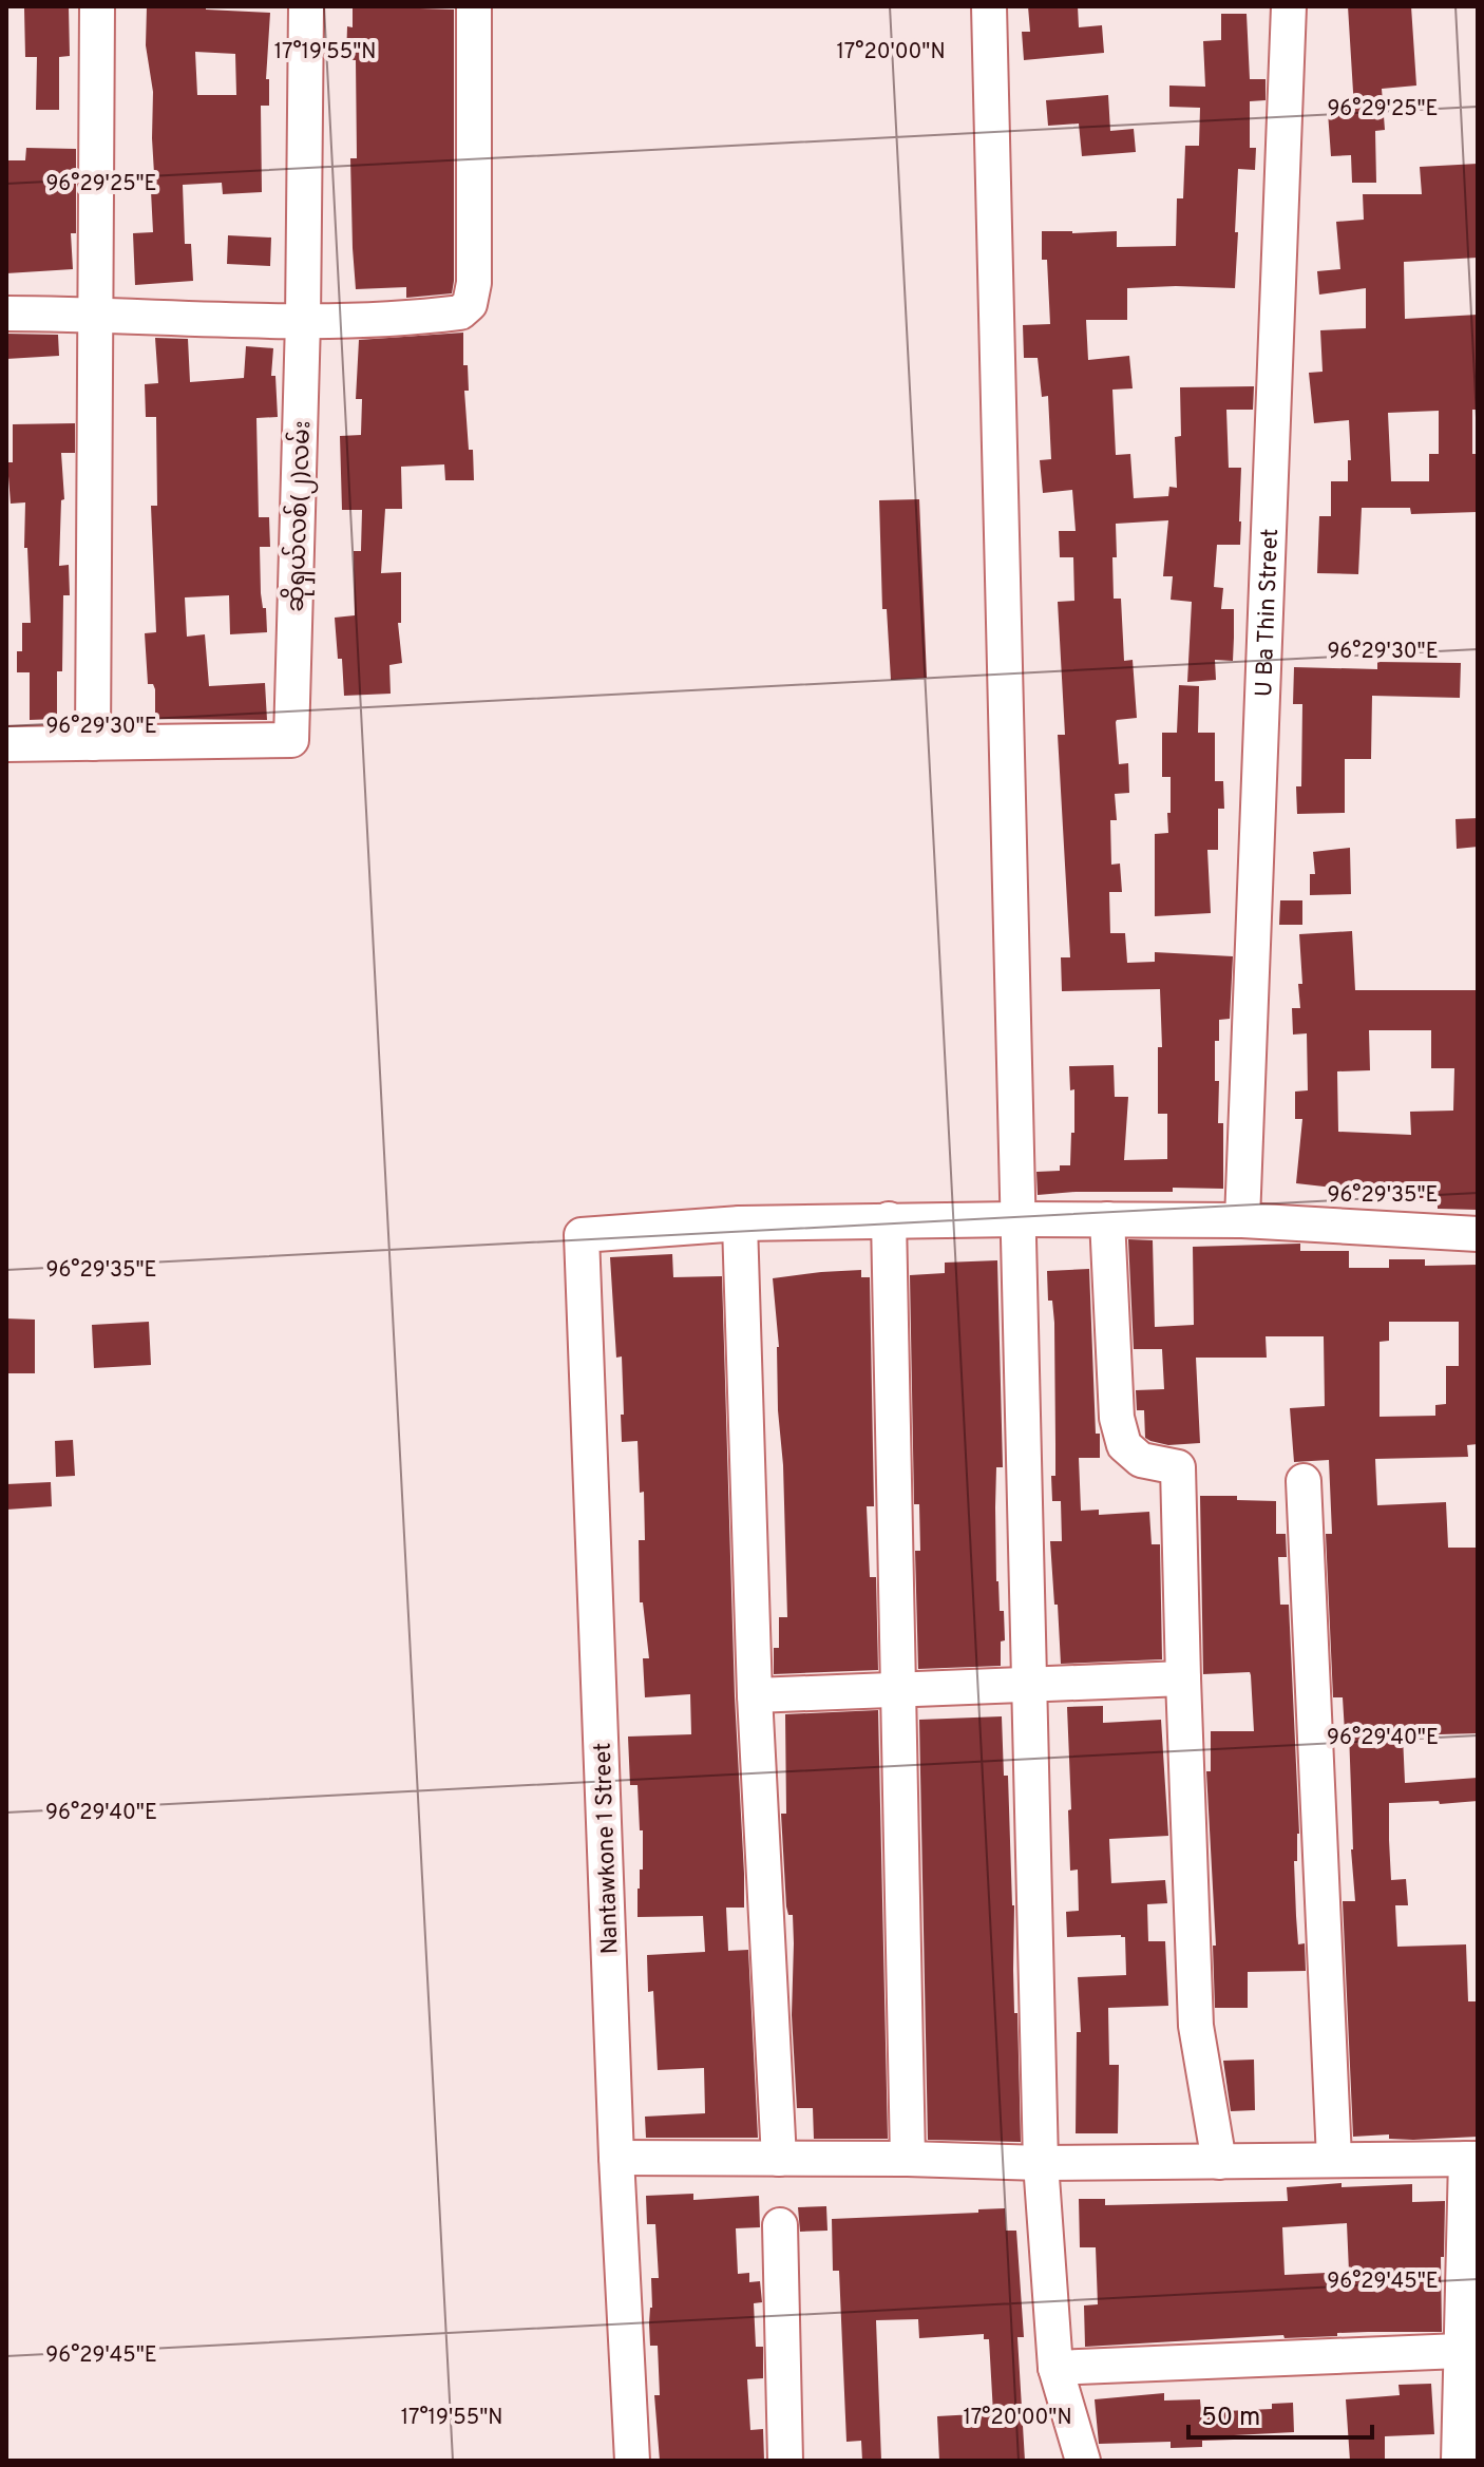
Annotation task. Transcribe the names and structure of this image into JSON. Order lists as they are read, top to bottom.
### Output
{
  "streets": {
    "street": ["ဆိုရှယ်လစ်(၂)လမ်း", "U Ba Thin Street", "Nantawkone 1 Street"]
  },
  "scale_bar": "50 m",
  "coordinates": [
    "17°19'55\"N",
    "17°20'00\"N",
    "96°29'25\"E",
    "96°29'30\"E",
    "96°29'35\"E",
    "96°29'40\"E",
    "96°29'45\"E"
  ]
}
